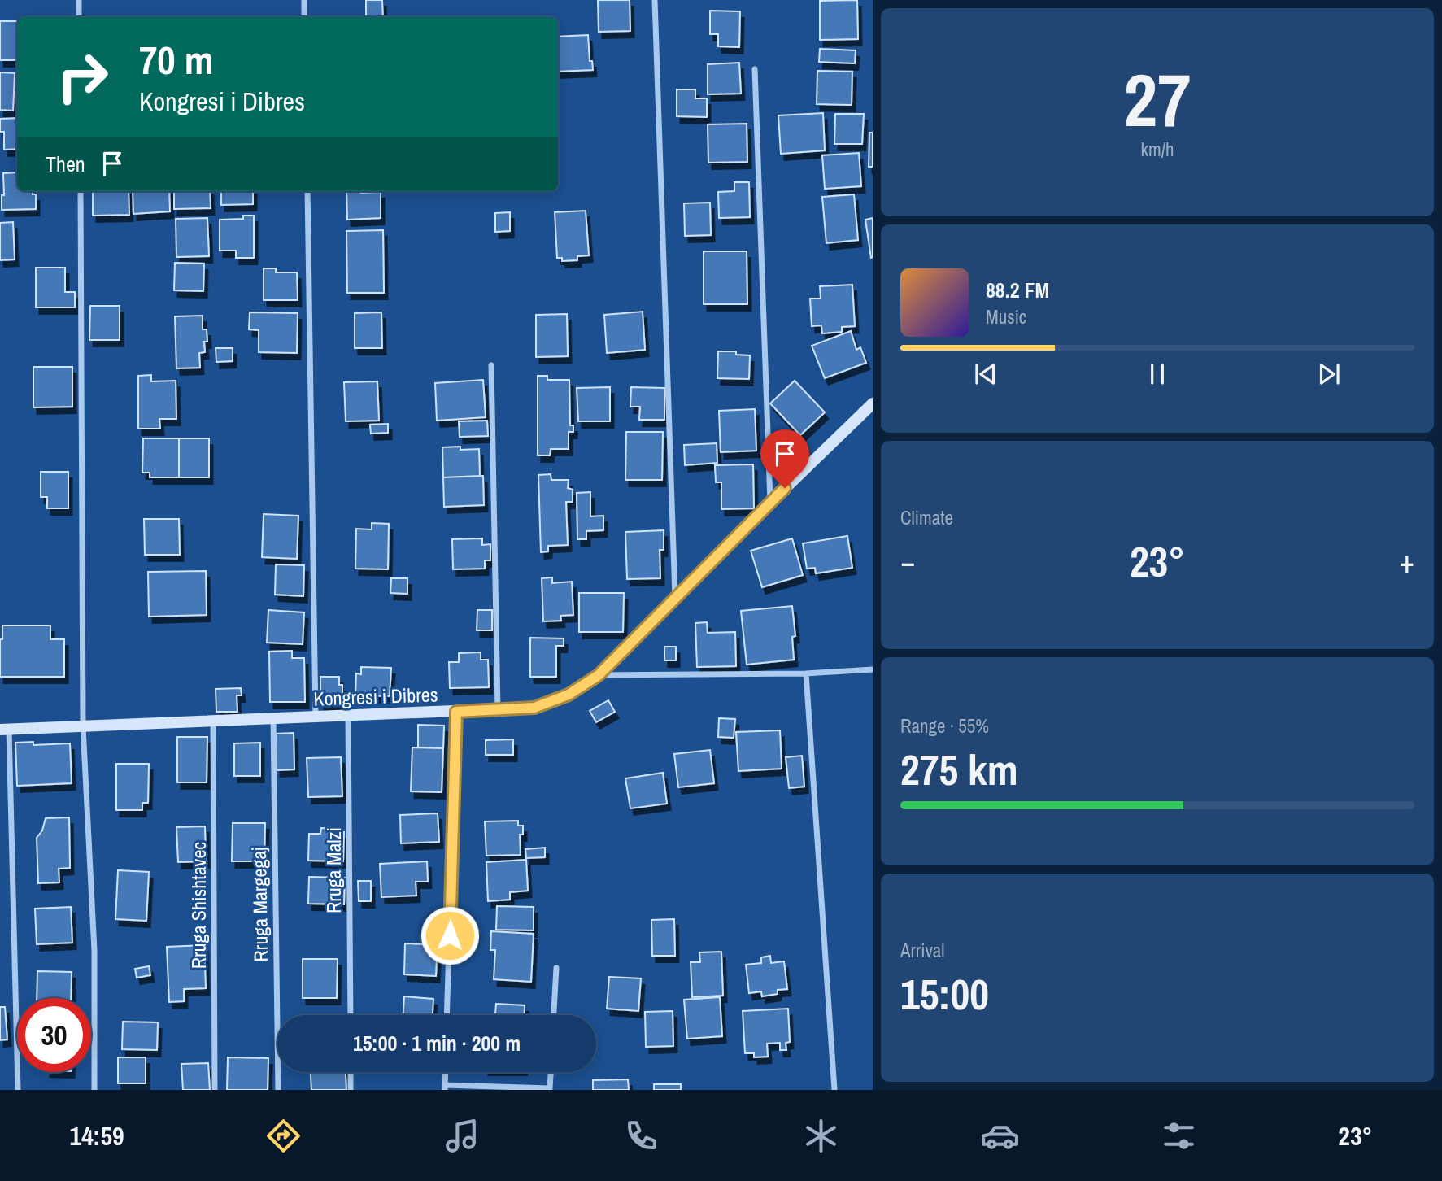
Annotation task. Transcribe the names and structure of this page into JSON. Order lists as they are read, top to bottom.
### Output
{
  "streets": {
    "street": [
      "Kongresi i Dibres",
      "Rruga Malzi",
      "Rruga Margegaj",
      "Rruga Shishtavec"
    ]
  },
  "crossings": [
    ["Kongresi i Dibres", "Rruga Malzi"],
    ["Kongresi i Dibres", "Rruga Margegaj"],
    ["Kongresi i Dibres", "Rruga Shishtavec"]
  ],
  "page": {
    "tile": [
      ["27", "km/h"],
      "Climate",
      ["Range · 55%", "275 km"],
      ["Arrival", "15:00"]
    ],
    "turn": ["70 m", "Kongresi i Dibres"],
    "then": "Then",
    "song": ["88.2 FM", "Music"],
    "heat": ["−", "23°", "+"],
    "limit": "30",
    "trip": "15:00 · 1 min · 200 m",
    "tabs": ["14:59", "23°"]
  }
}
